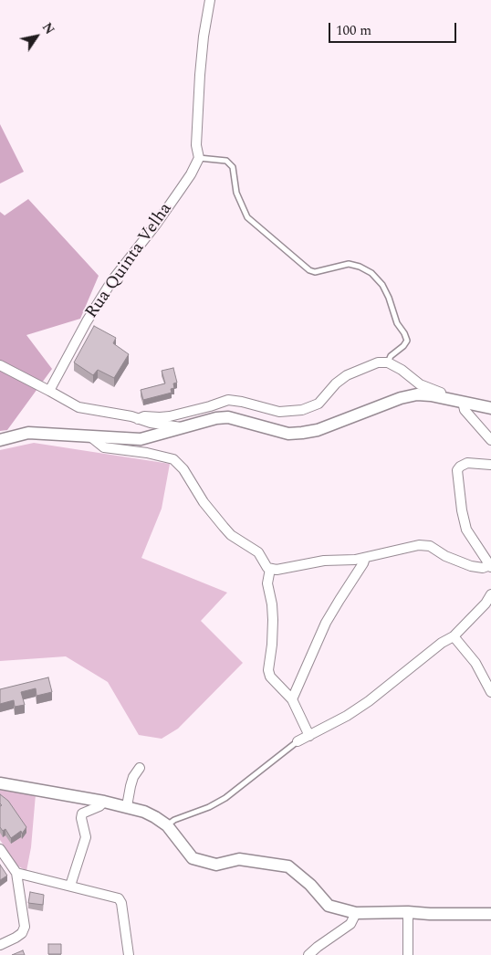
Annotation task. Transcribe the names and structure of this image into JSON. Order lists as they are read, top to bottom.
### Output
{
  "streets": {
    "street": ["Rua Quinta Velha"]
  },
  "scale_bar": "100 m",
  "north": "top right"
}
